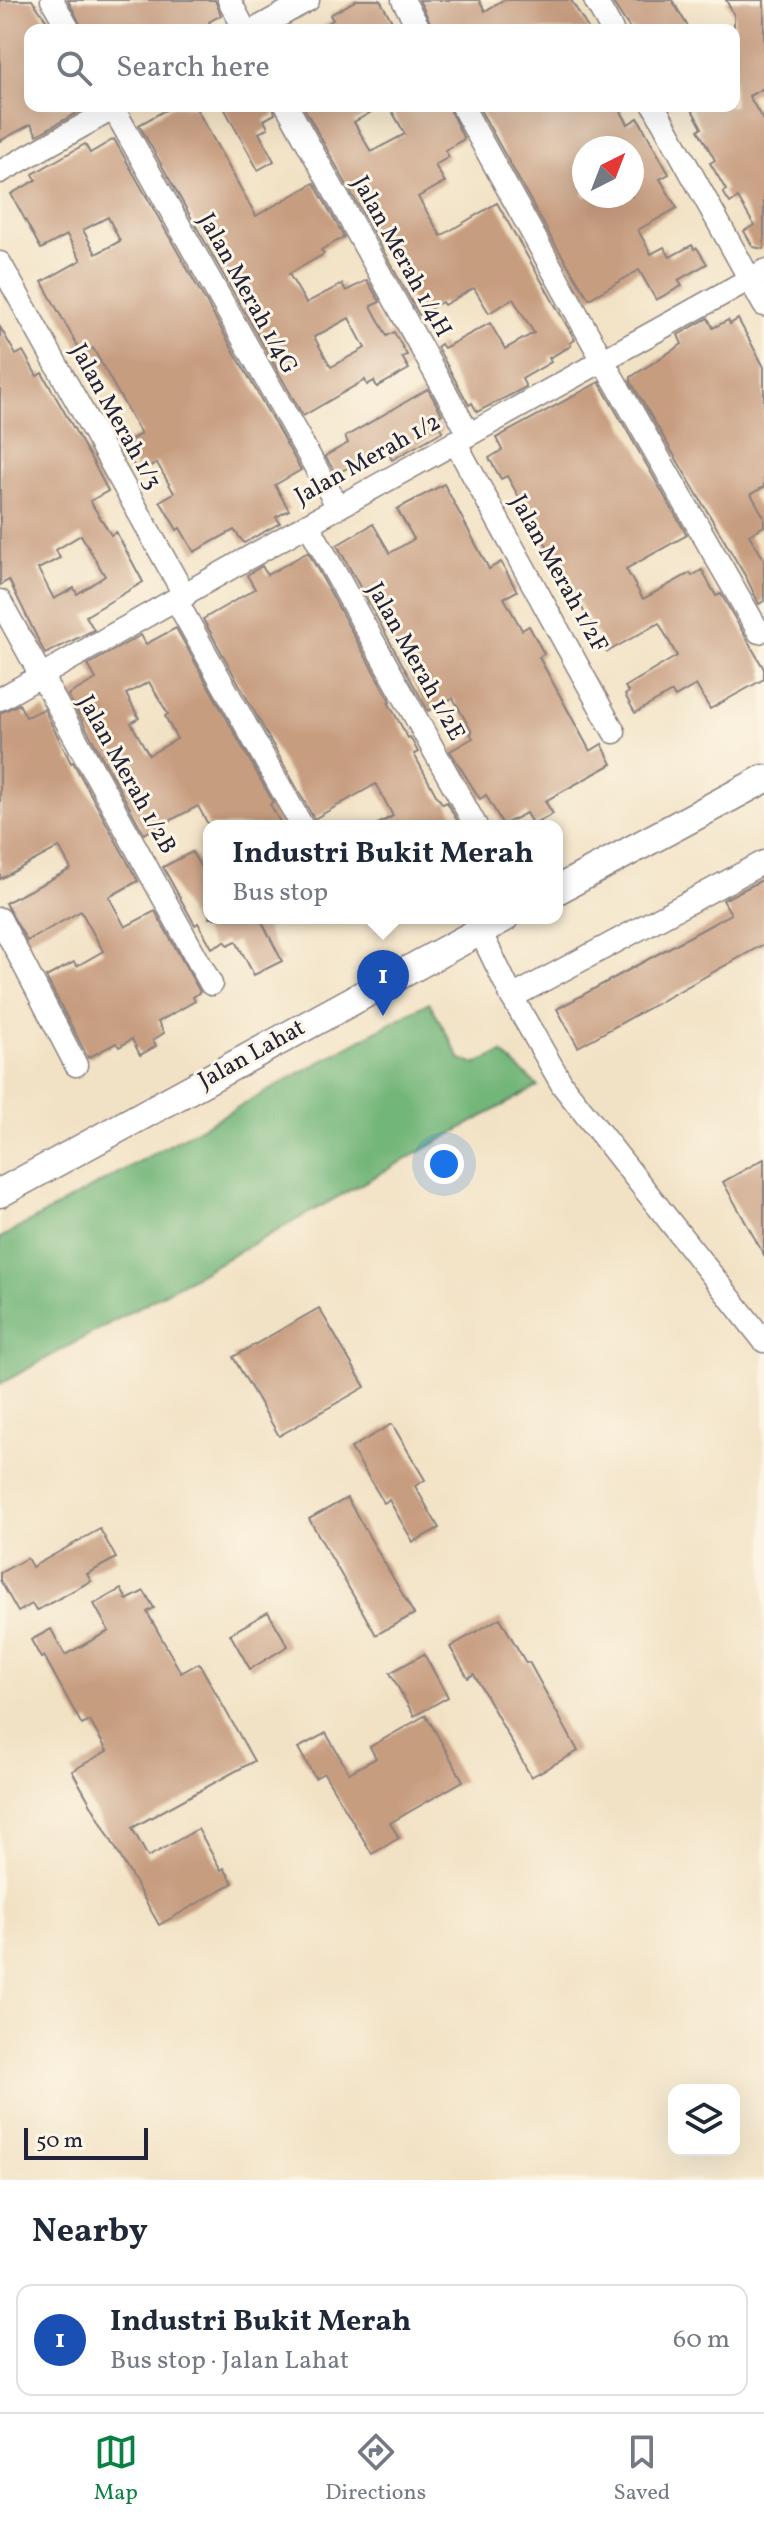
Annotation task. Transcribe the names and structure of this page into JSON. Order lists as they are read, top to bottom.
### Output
{
  "streets": {
    "main road": ["Jalan Lahat"],
    "street": [
      "Jalan Merah 1/4H",
      "Jalan Merah 1/4G",
      "Jalan Merah 1/3",
      "Jalan Merah 1/2",
      "Jalan Merah 1/2F",
      "Jalan Merah 1/2E",
      "Jalan Merah 1/2B"
    ]
  },
  "crossings": [
    ["Jalan Merah 1/4H", "Jalan Merah 1/2"],
    ["Jalan Merah 1/4H", "Jalan Merah 1/2F"],
    ["Jalan Merah 1/4G", "Jalan Merah 1/2"],
    ["Jalan Merah 1/3", "Jalan Merah 1/2"],
    ["Jalan Merah 1/2", "Jalan Merah 1/2F"],
    ["Jalan Merah 1/2", "Jalan Merah 1/2E"],
    ["Jalan Merah 1/2", "Jalan Merah 1/2B"]
  ],
  "scale_bar": "50 m",
  "north": "top right",
  "page": {
    "search": "Search here",
    "popup": ["Industri Bukit Merah", "Bus stop"],
    "pins": "1",
    "scale": "50 m",
    "heading": "Nearby",
    "list": [
      {
        "mark": "1",
        "name": "Industri Bukit Merah",
        "note": "Bus stop · Jalan Lahat",
        "value": "60 m"
      }
    ],
    "nav": ["Map", "Directions", "Saved"]
  }
}
